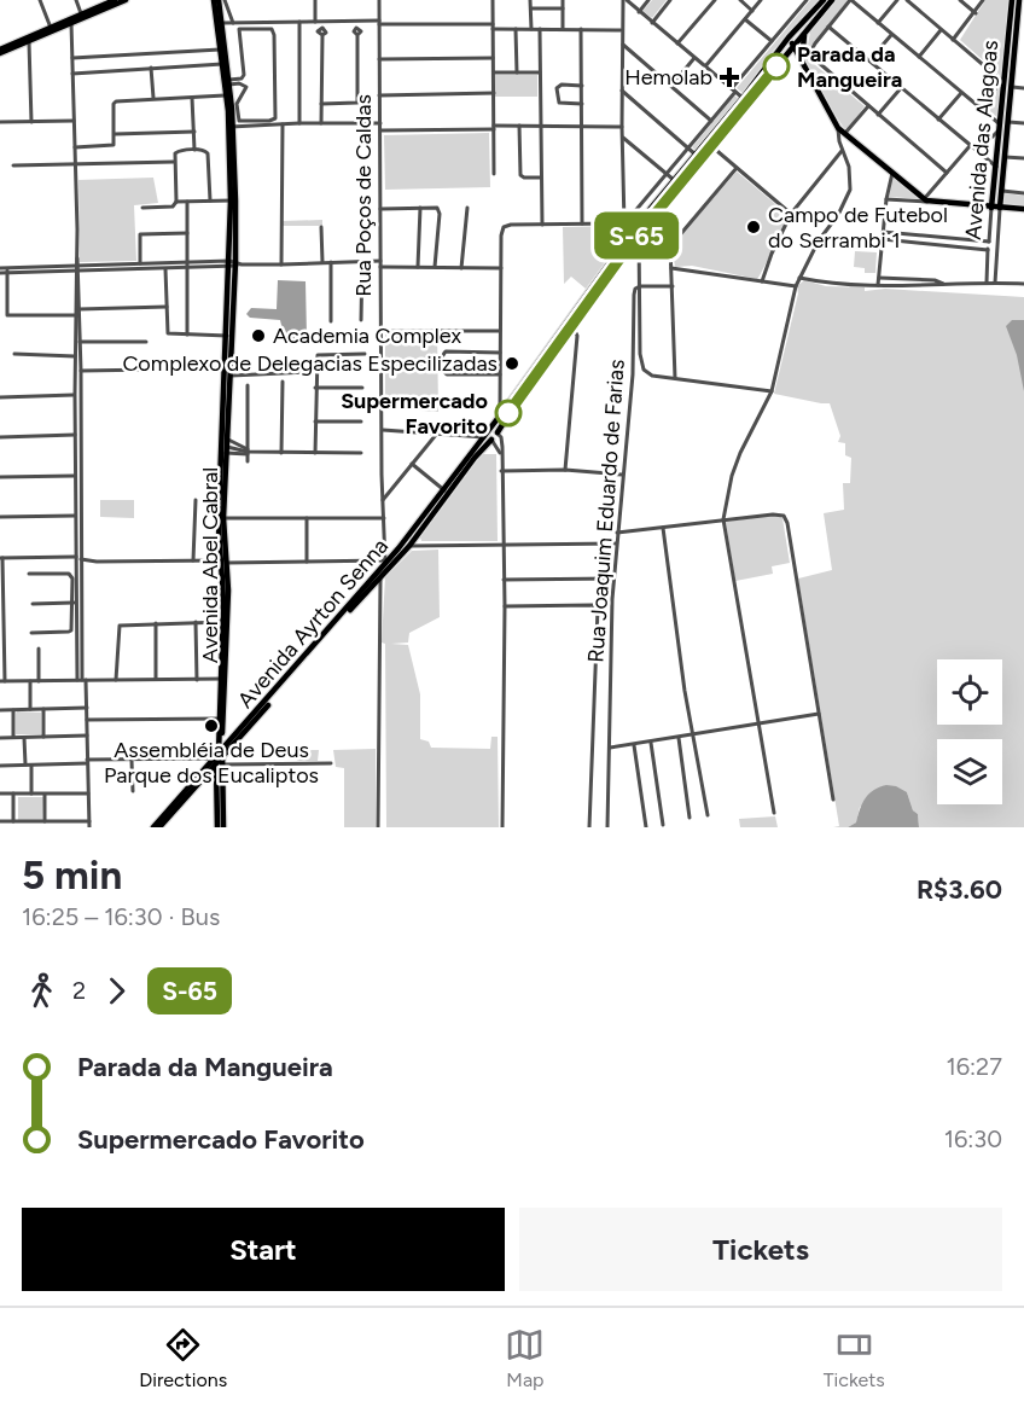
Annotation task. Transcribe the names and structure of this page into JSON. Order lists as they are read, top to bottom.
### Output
{
  "streets": {
    "main road": ["Avenida das Alagoas", "Avenida Abel Cabral", "Avenida Ayrton Senna"],
    "street": ["Rua Poços de Caldas", "Rua Joaquim Eduardo de Farias"]
  },
  "crossings": [
    ["Rua Poços de Caldas", "Avenida Ayrton Senna"],
    ["Rua Joaquim Eduardo de Farias", "Avenida Ayrton Senna"],
    ["Avenida Abel Cabral", "Avenida Ayrton Senna"]
  ],
  "places": {
    "other": [
      "Parada da Mangueira",
      "Campo de Futebol do Serrambi 1",
      "Academia Complex",
      "Complexo de Delegacias Especilizadas",
      "Supermercado Favorito",
      "Assembléia de Deus Parque dos Eucaliptos"
    ],
    "health": ["Hemolab"]
  },
  "lines": ["bus line S-65"],
  "page": {
    "on_map": "S-65",
    "heading": ["5 min", "16:25 – 16:30 · Bus", "R$3.60"],
    "legs": ["2", "S-65"],
    "list": [
      {
        "name": "Parada da Mangueira",
        "value": "16:27"
      },
      {
        "name": "Supermercado Favorito",
        "value": "16:30"
      }
    ],
    "buttons": ["Start", "Tickets"],
    "tabs": ["Directions", "Map", "Tickets"]
  }
}
